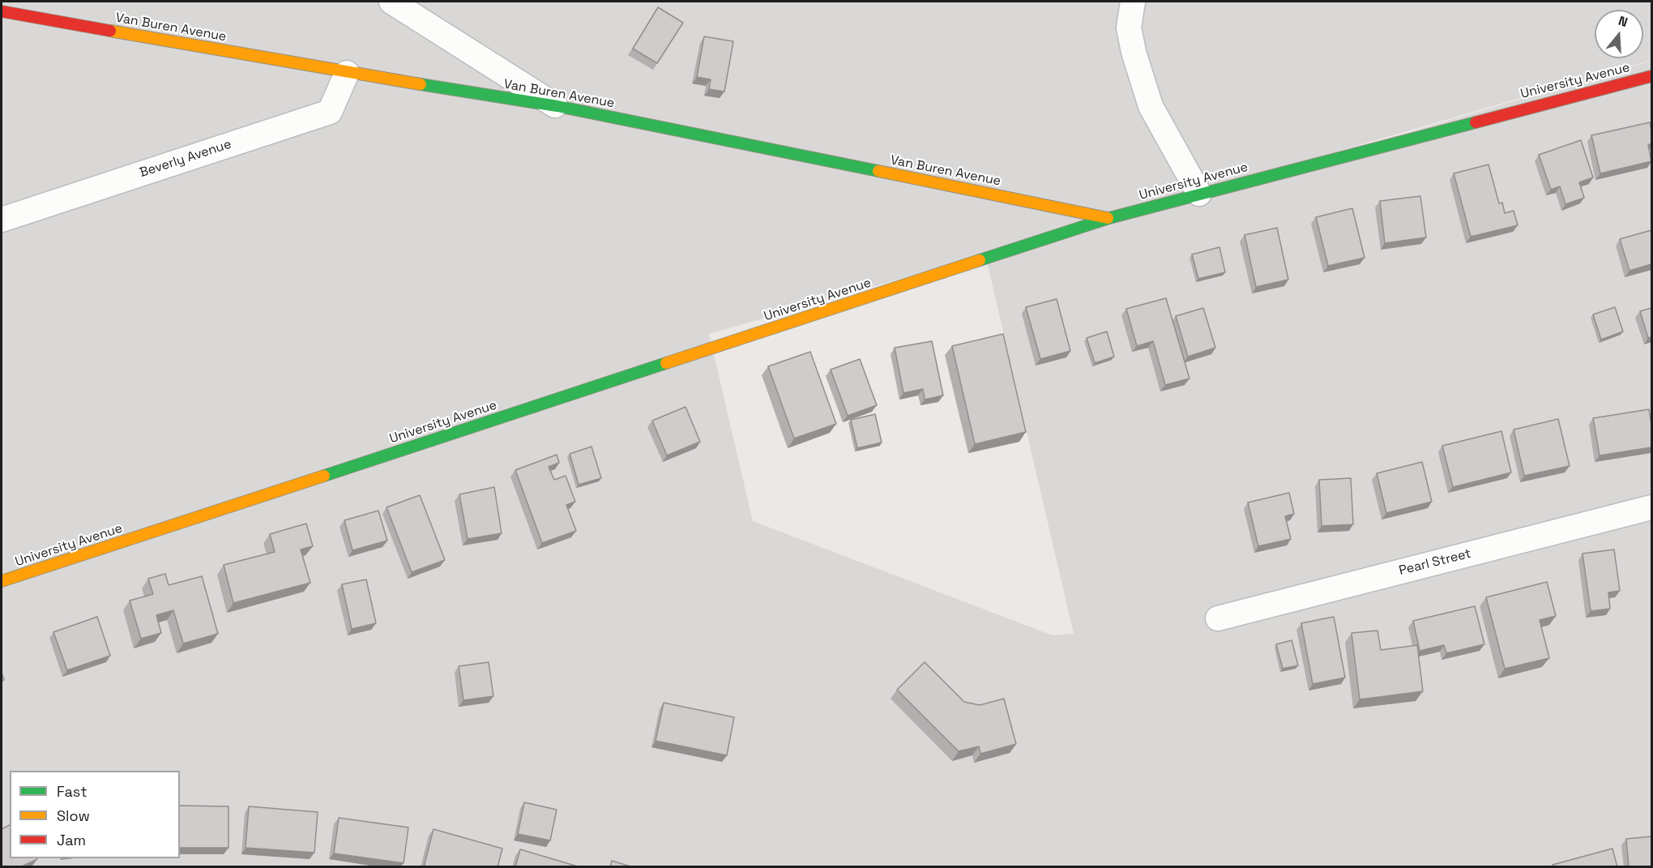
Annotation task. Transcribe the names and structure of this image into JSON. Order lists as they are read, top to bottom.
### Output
{
  "streets": {
    "main road": ["Van Buren Avenue", "University Avenue"],
    "street": ["Beverly Avenue", "Pearl Street"]
  },
  "crossings": [
    ["Van Buren Avenue", "University Avenue"],
    ["Van Buren Avenue", "Beverly Avenue"]
  ],
  "legend": ["Fast", "Slow", "Jam"],
  "north": "top"
}
